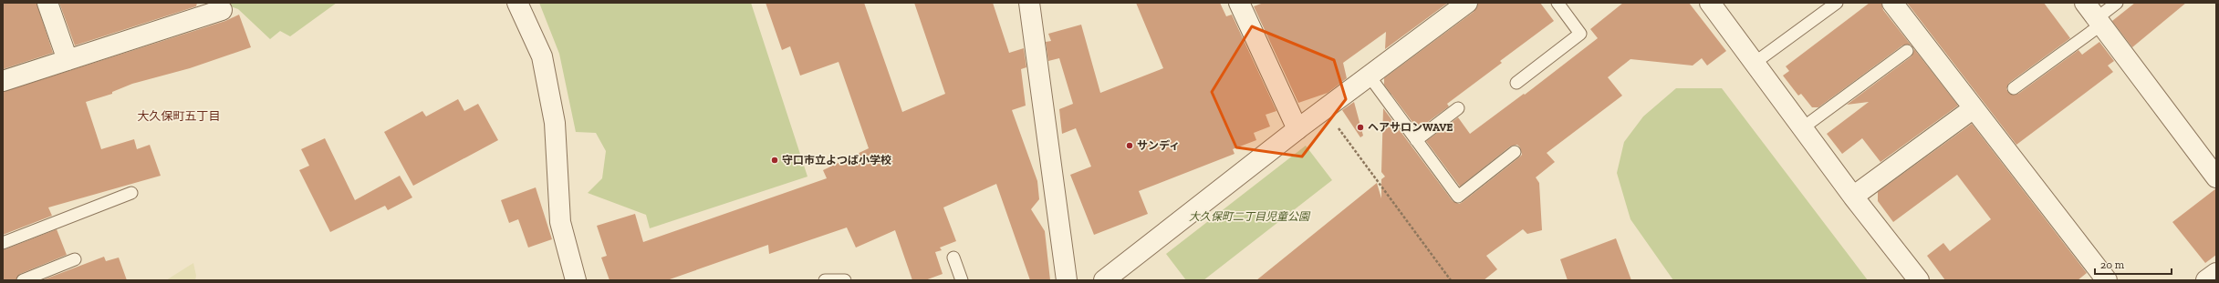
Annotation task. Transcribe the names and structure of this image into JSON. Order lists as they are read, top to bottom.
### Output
{
  "districts": ["大久保町五丁目"],
  "parks": ["大久保町二丁目児童公園"],
  "places": ["ヘアサロンWAVE", "サンディ", "守口市立よつば小学校"],
  "scale_bar": "20 m"
}
